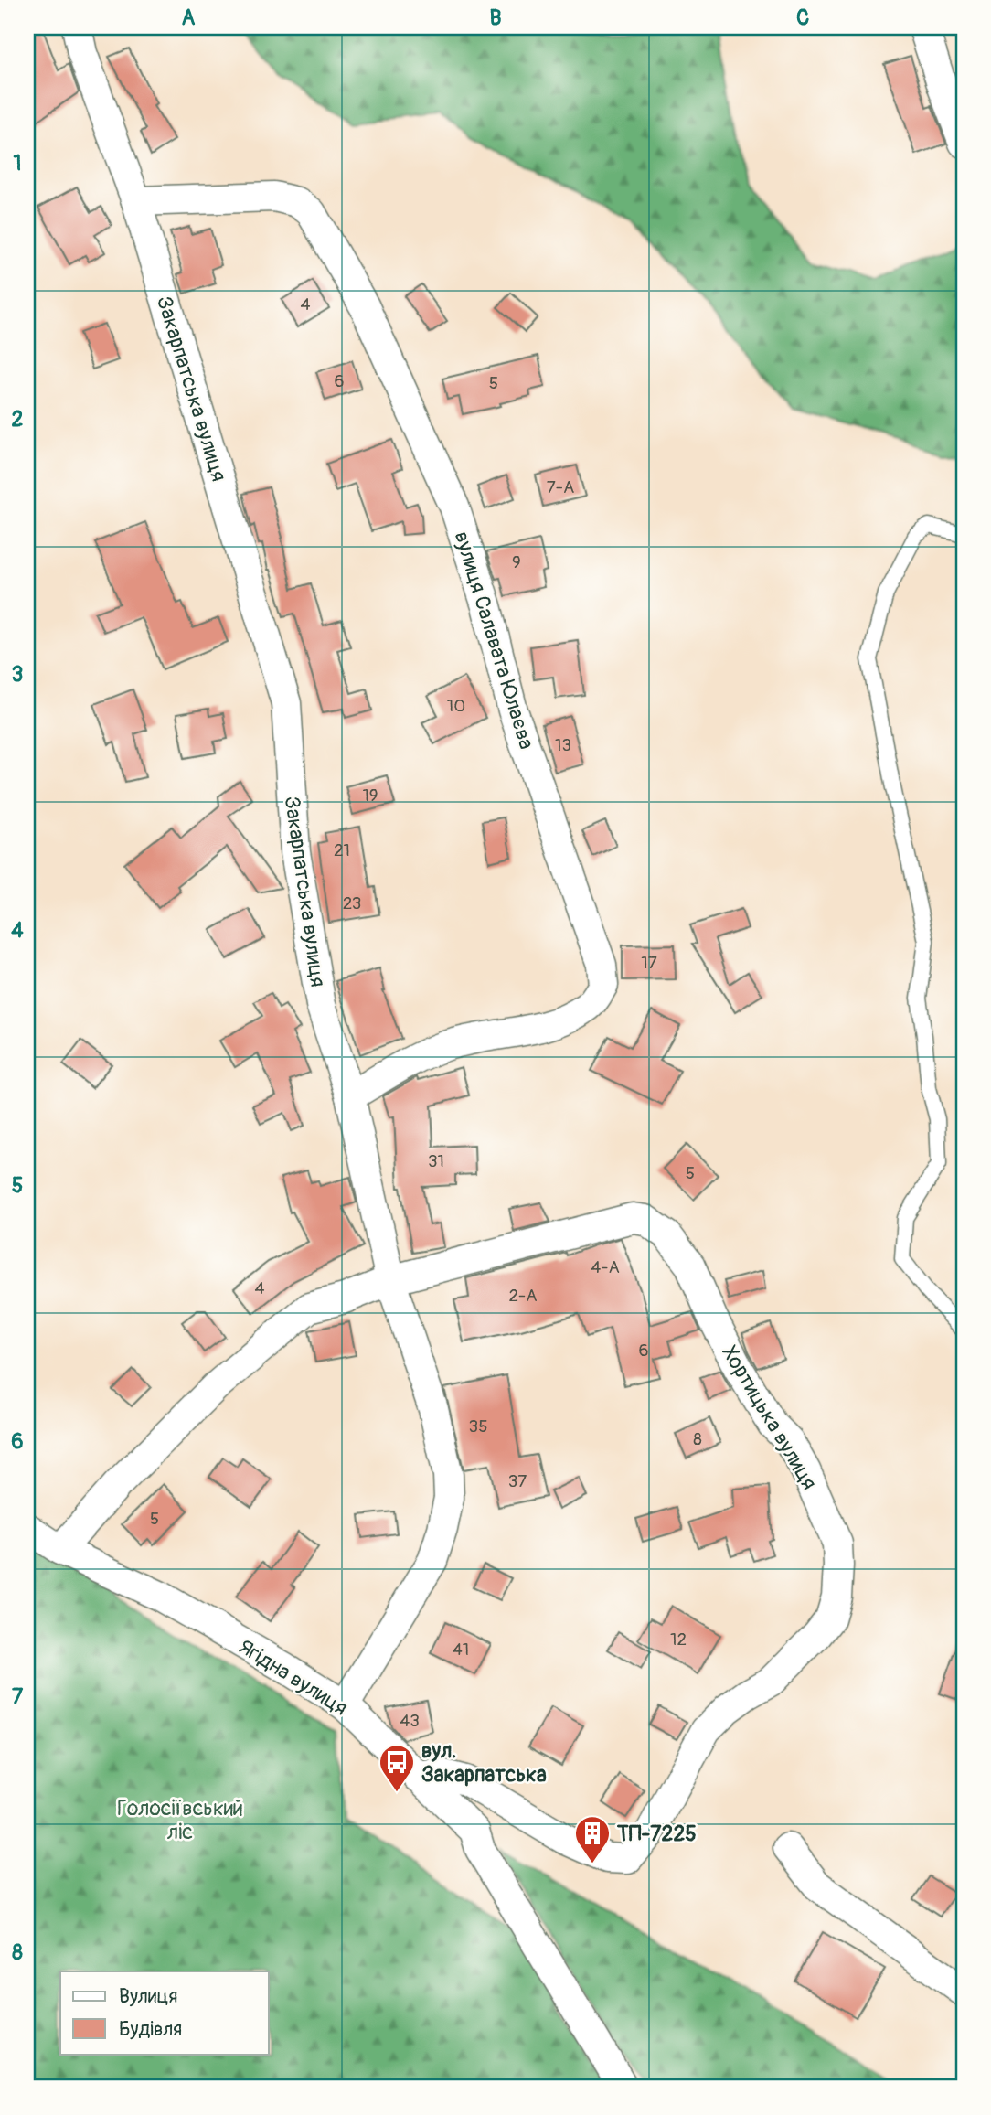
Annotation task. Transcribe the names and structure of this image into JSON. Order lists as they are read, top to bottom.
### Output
{
  "streets": {
    "street": [
      "Закарпатська вулиця",
      "вулиця Салавата Юлаєва",
      "Хортицька вулиця",
      "Ягідна вулиця"
    ]
  },
  "crossings": [
    ["Закарпатська вулиця", "вулиця Салавата Юлаєва"],
    ["Закарпатська вулиця", "Хортицька вулиця"],
    ["Закарпатська вулиця", "Ягідна вулиця"],
    ["Хортицька вулиця", "Ягідна вулиця"]
  ],
  "parks": ["Голосіївський ліс"],
  "places": {
    "bus stop": ["вул. Закарпатська"],
    "building": ["ТП-7225"]
  },
  "house_numbers": [
    "4",
    "6",
    "5",
    "7-А",
    "9",
    "10",
    "13",
    "19",
    "21",
    "23",
    "17",
    "31",
    "5",
    "4-А",
    "4",
    "2-А",
    "6",
    "35",
    "8",
    "37",
    "5",
    "12",
    "41",
    "43"
  ],
  "legend": ["Вулиця", "Будівля"],
  "grid": {
    "columns": ["A", "B", "C"],
    "rows": [
      "1",
      "2",
      "3",
      "4",
      "5",
      "6",
      "7",
      "8"
    ]
  }
}
